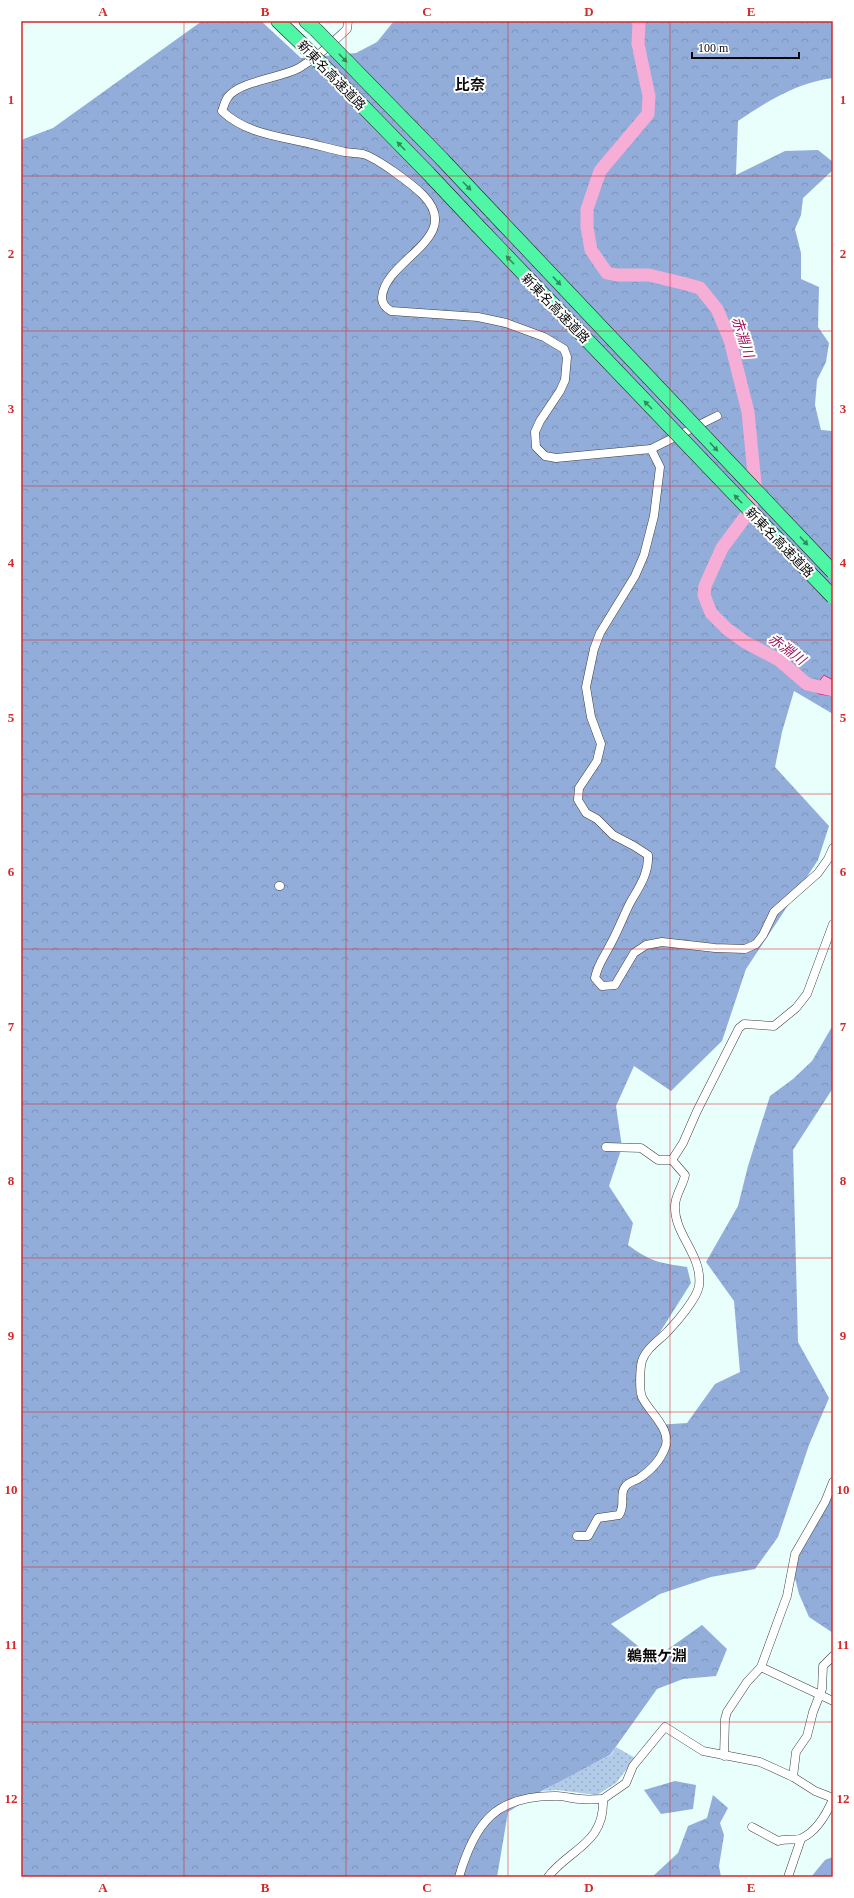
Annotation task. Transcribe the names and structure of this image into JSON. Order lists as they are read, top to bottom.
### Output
{
  "streets": {
    "highway": ["新東名高速道路"]
  },
  "districts": ["比奈", "鵜無ケ淵"],
  "water": ["赤淵川"],
  "scale_bar": "100 m",
  "grid": {
    "columns": [
      "A",
      "B",
      "C",
      "D",
      "E"
    ],
    "rows": [
      "1",
      "2",
      "3",
      "4",
      "5",
      "6",
      "7",
      "8",
      "9",
      "10",
      "11",
      "12"
    ]
  }
}
